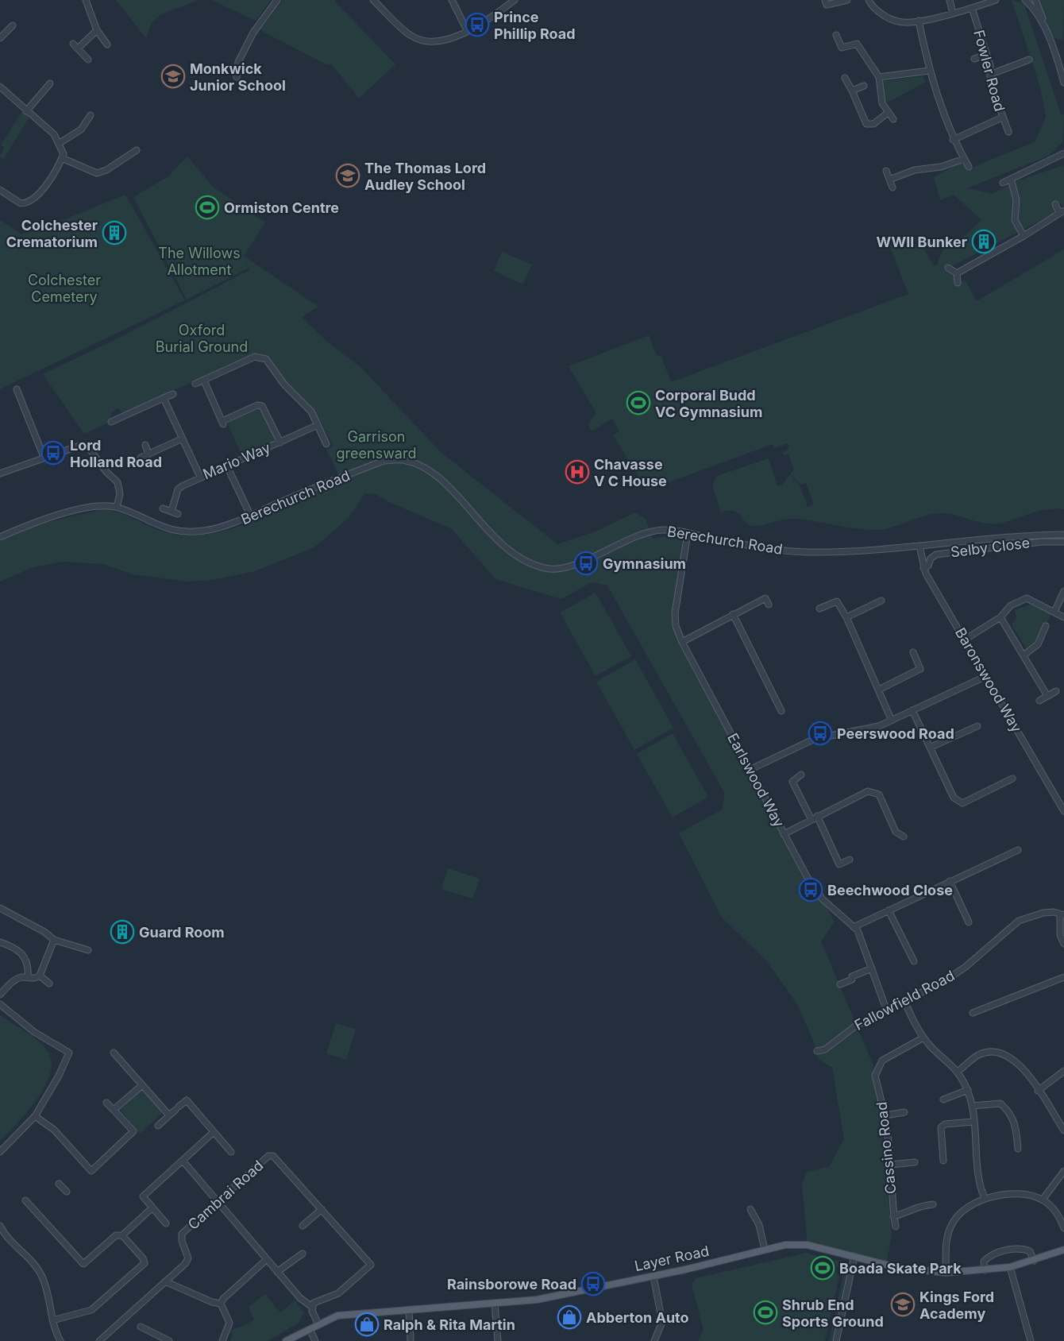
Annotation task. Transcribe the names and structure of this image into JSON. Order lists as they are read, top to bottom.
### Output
{
  "streets": {
    "main road": ["Layer Road"],
    "street": [
      "Fowler Road",
      "Mario Way",
      "Berechurch Road",
      "Selby Close",
      "Baronswood Way",
      "Earlswood Way",
      "Fallowfield Road",
      "Cassino Road",
      "Cambrai Road"
    ]
  },
  "crossings": [
    ["Berechurch Road", "Baronswood Way"],
    ["Berechurch Road", "Earlswood Way"],
    ["Selby Close", "Baronswood Way"],
    ["Earlswood Way", "Fallowfield Road"]
  ],
  "parks": [
    "The Willows Allotment",
    "Colchester Cemetery",
    "Oxford Burial Ground",
    "Garrison greensward"
  ],
  "places": {
    "bus stop": [
      "Prince Phillip Road",
      "Lord Holland Road",
      "Gymnasium",
      "Peerswood Road",
      "Beechwood Close",
      "Rainsborowe Road"
    ],
    "school or university": ["Monkwick Junior School", "The Thomas Lord Audley School", "Kings Ford Academy"],
    "sports": [
      "Ormiston Centre",
      "Corporal Budd VC Gymnasium",
      "Boada Skate Park",
      "Shrub End Sports Ground"
    ],
    "building": ["Colchester Crematorium", "WWII Bunker", "Guard Room"],
    "hospital": ["Chavasse V C House"],
    "shop": ["Abberton Auto", "Ralph & Rita Martin"]
  }
}
